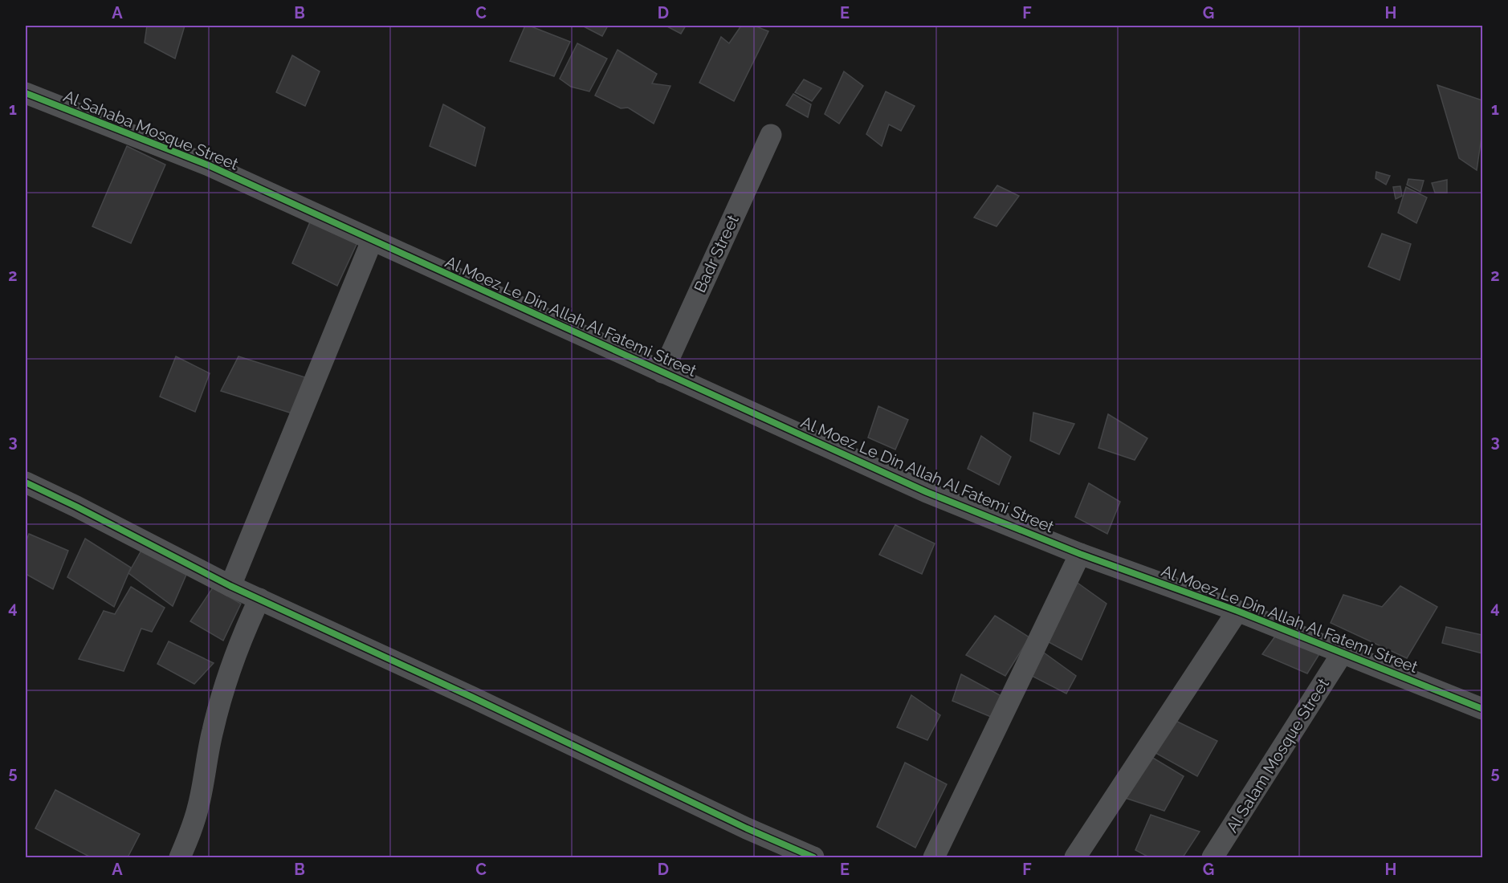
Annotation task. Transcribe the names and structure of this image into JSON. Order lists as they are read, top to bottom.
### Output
{
  "streets": {
    "street": [
      "Al Sahaba Mosque Street",
      "Badr Street",
      "Al Moez Le Din Allah Al Fatemi Street",
      "Al Salam Mosque Street"
    ]
  },
  "crossings": [
    ["Al Sahaba Mosque Street", "Al Moez Le Din Allah Al Fatemi Street"],
    ["Badr Street", "Al Moez Le Din Allah Al Fatemi Street"],
    ["Al Moez Le Din Allah Al Fatemi Street", "Al Salam Mosque Street"]
  ],
  "grid": {
    "columns": [
      "A",
      "B",
      "C",
      "D",
      "E",
      "F",
      "G",
      "H"
    ],
    "rows": [
      "1",
      "2",
      "3",
      "4",
      "5"
    ]
  }
}
